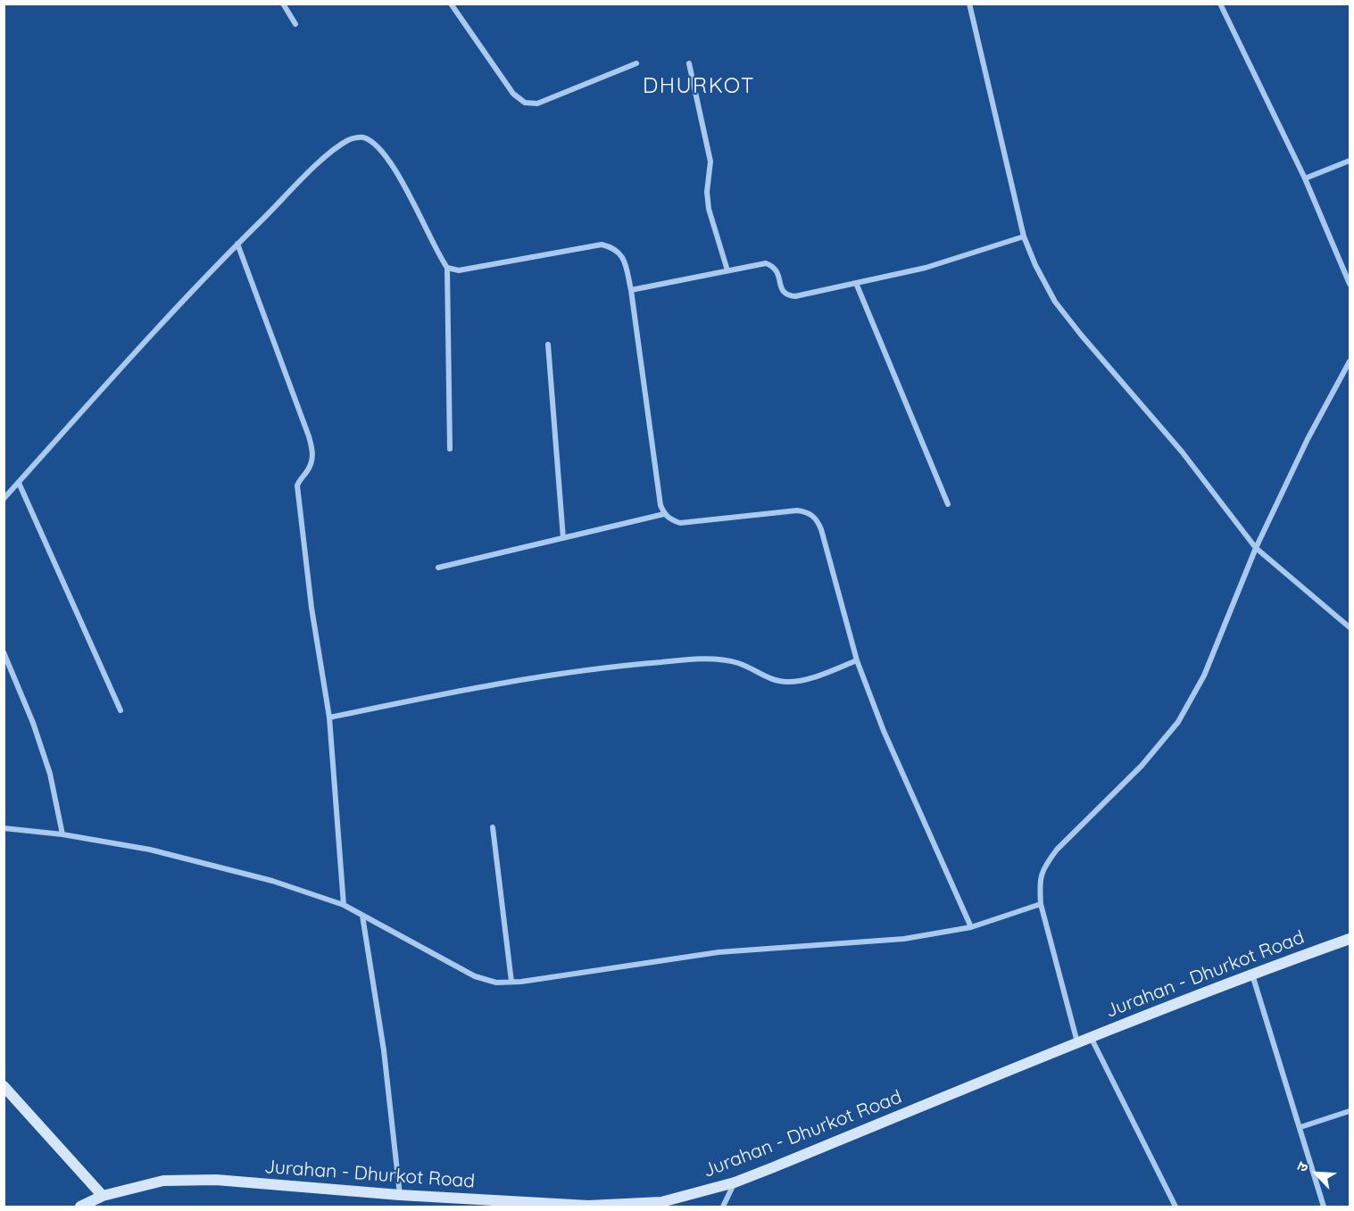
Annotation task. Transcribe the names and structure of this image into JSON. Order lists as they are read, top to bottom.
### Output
{
  "streets": {
    "street": ["Jurahan - Dhurkot Road"]
  },
  "districts": ["DHURKOT"],
  "north": "top left"
}
